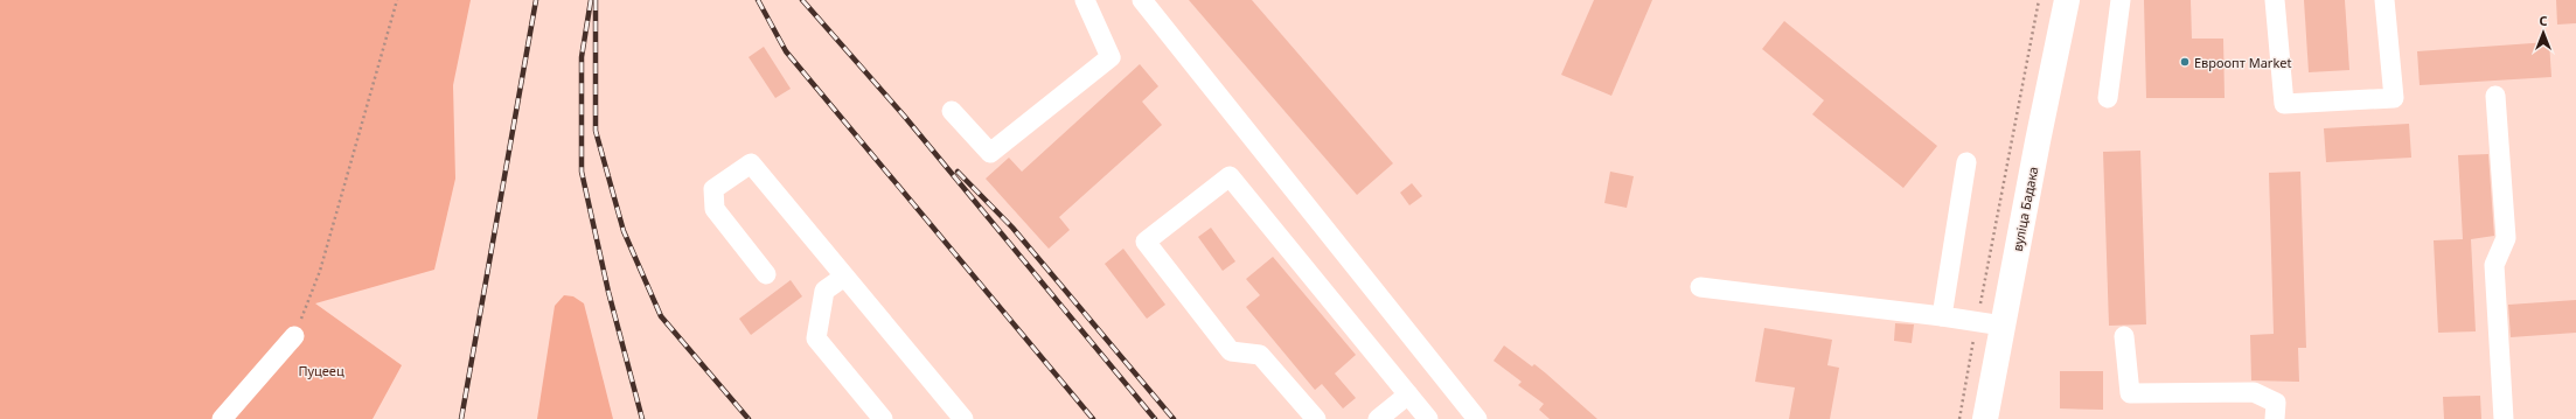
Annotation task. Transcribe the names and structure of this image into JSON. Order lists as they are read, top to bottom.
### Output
{
  "streets": {
    "main road": ["вуліца Бадака"]
  },
  "parks": ["Пуцеец"],
  "places": ["Евроопт Market"],
  "north": "top"
}
